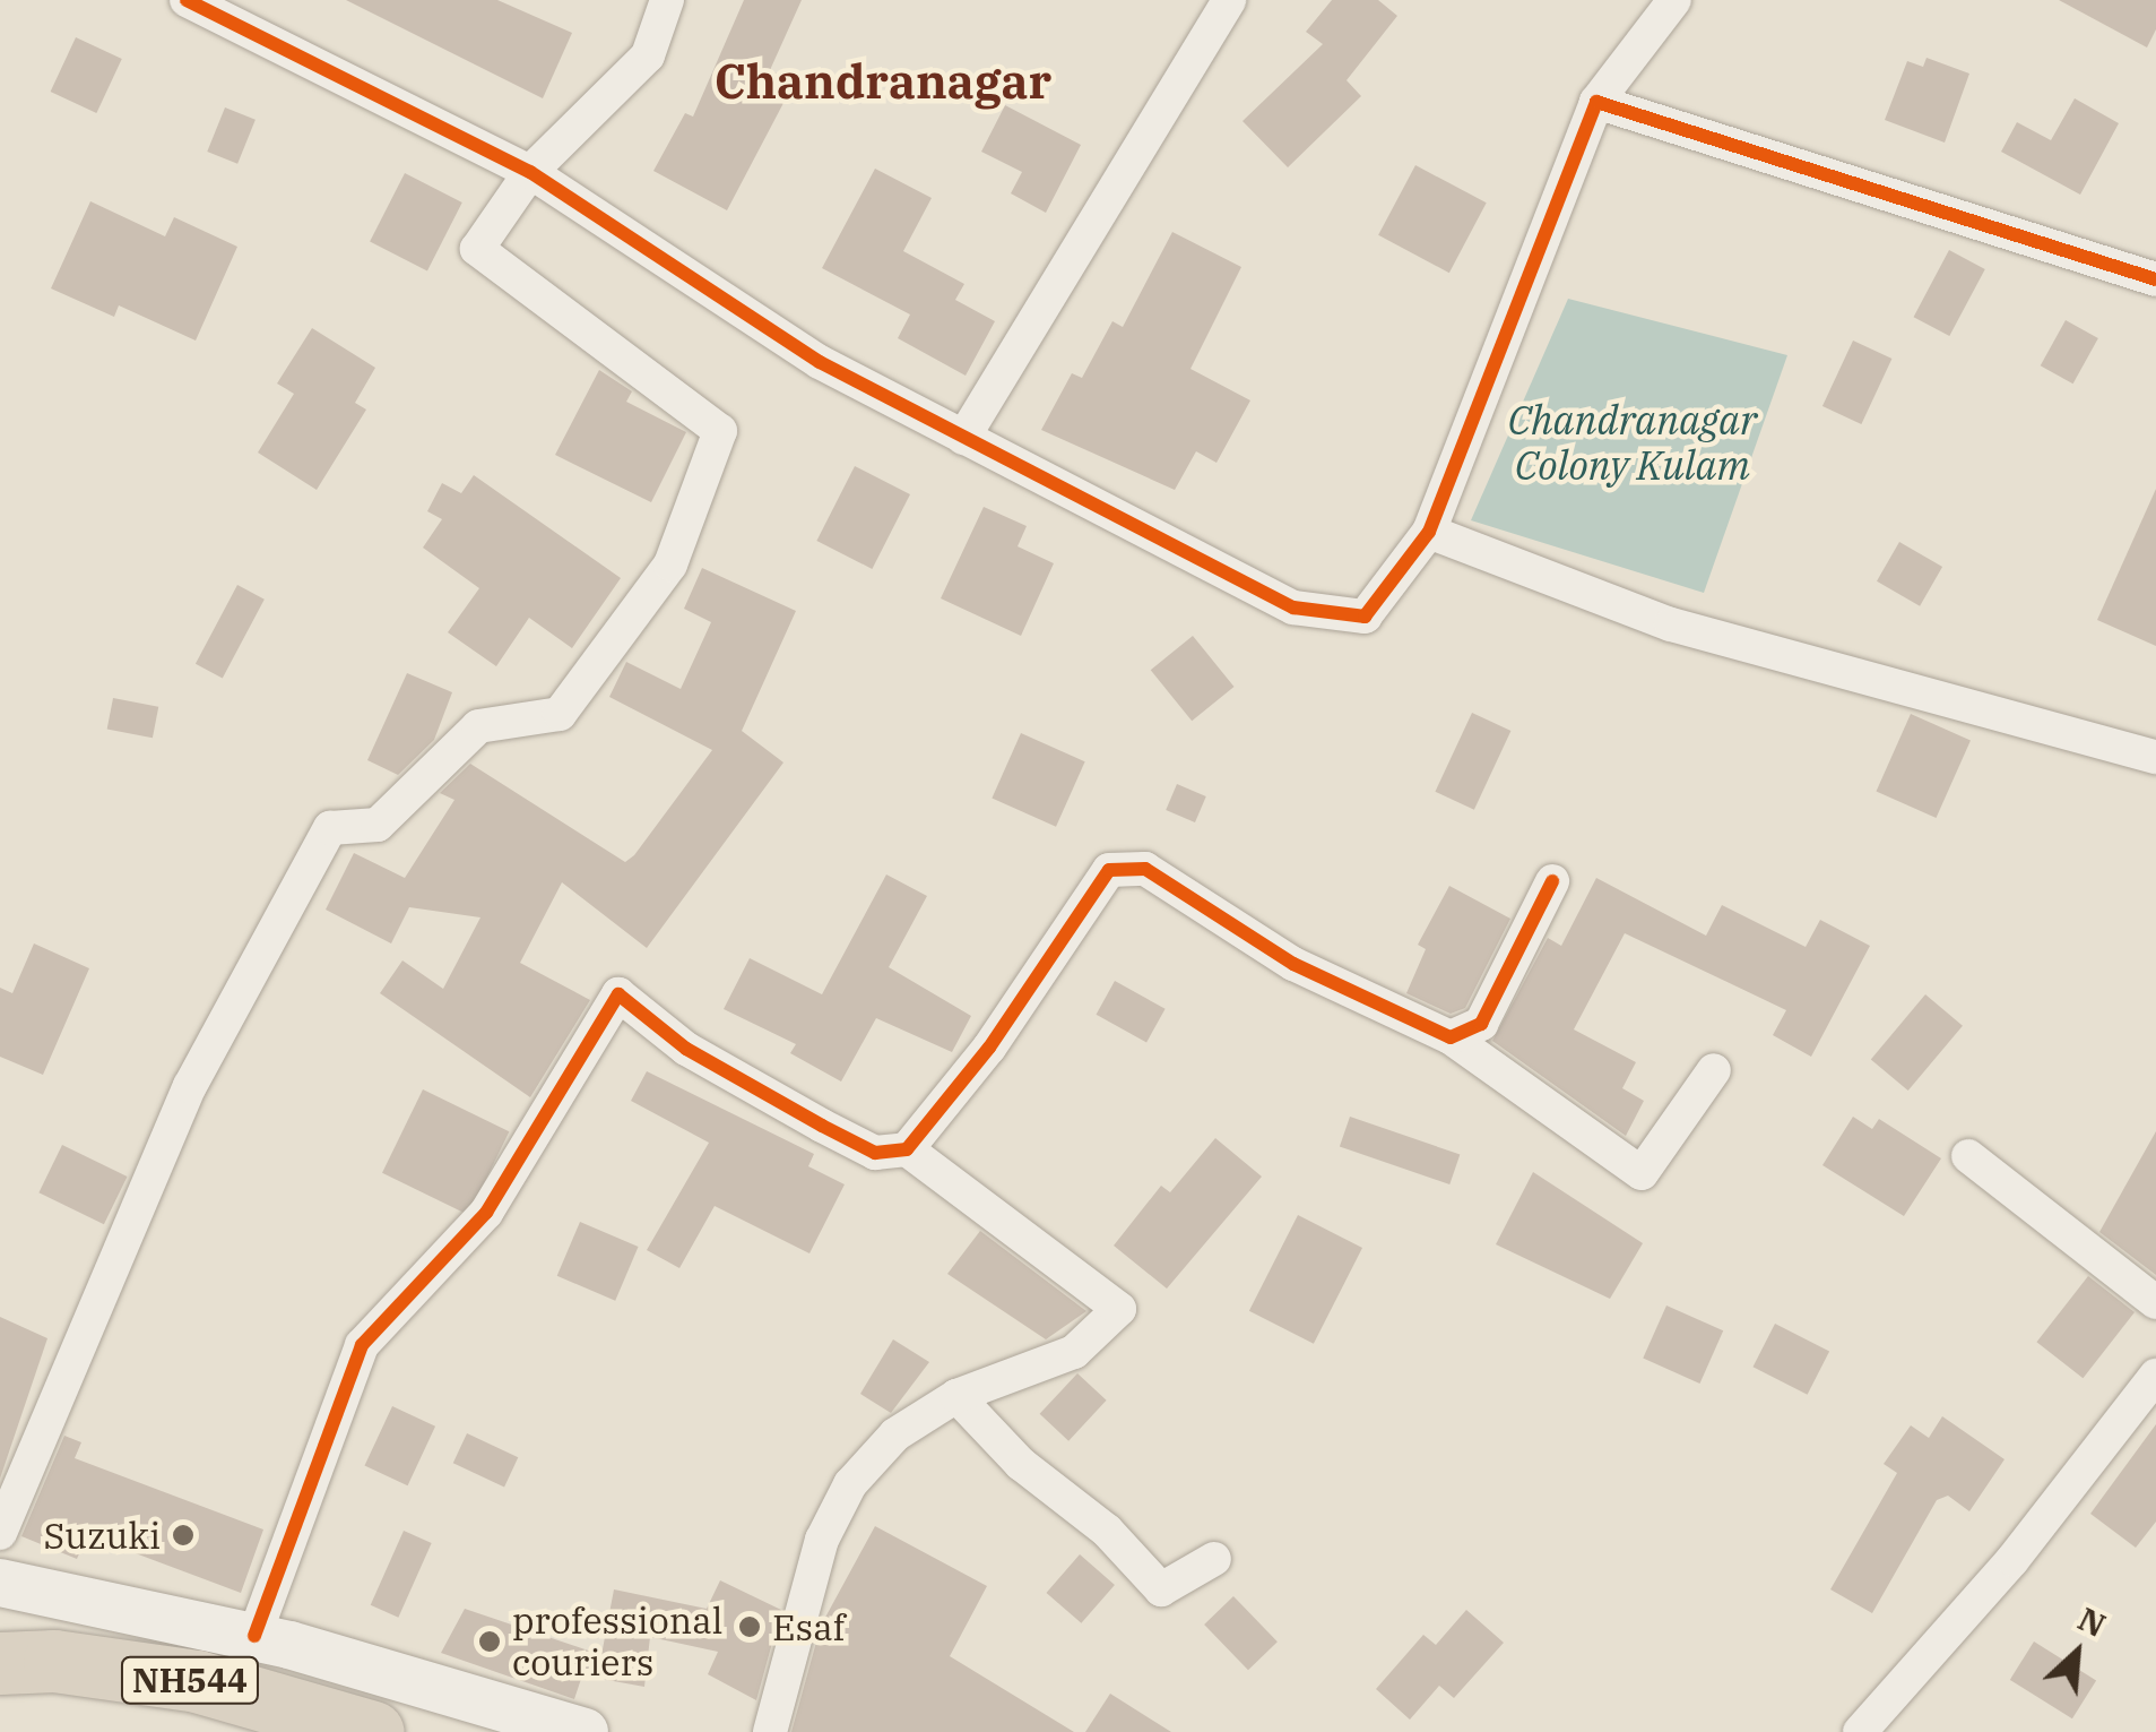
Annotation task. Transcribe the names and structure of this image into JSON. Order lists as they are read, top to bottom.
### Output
{
  "streets": {
    "highway": ["NH544"]
  },
  "districts": ["Chandranagar"],
  "water": ["Chandranagar Colony Kulam"],
  "places": ["Suzuki", "Esaf", "professional couriers"],
  "north": "top right"
}
